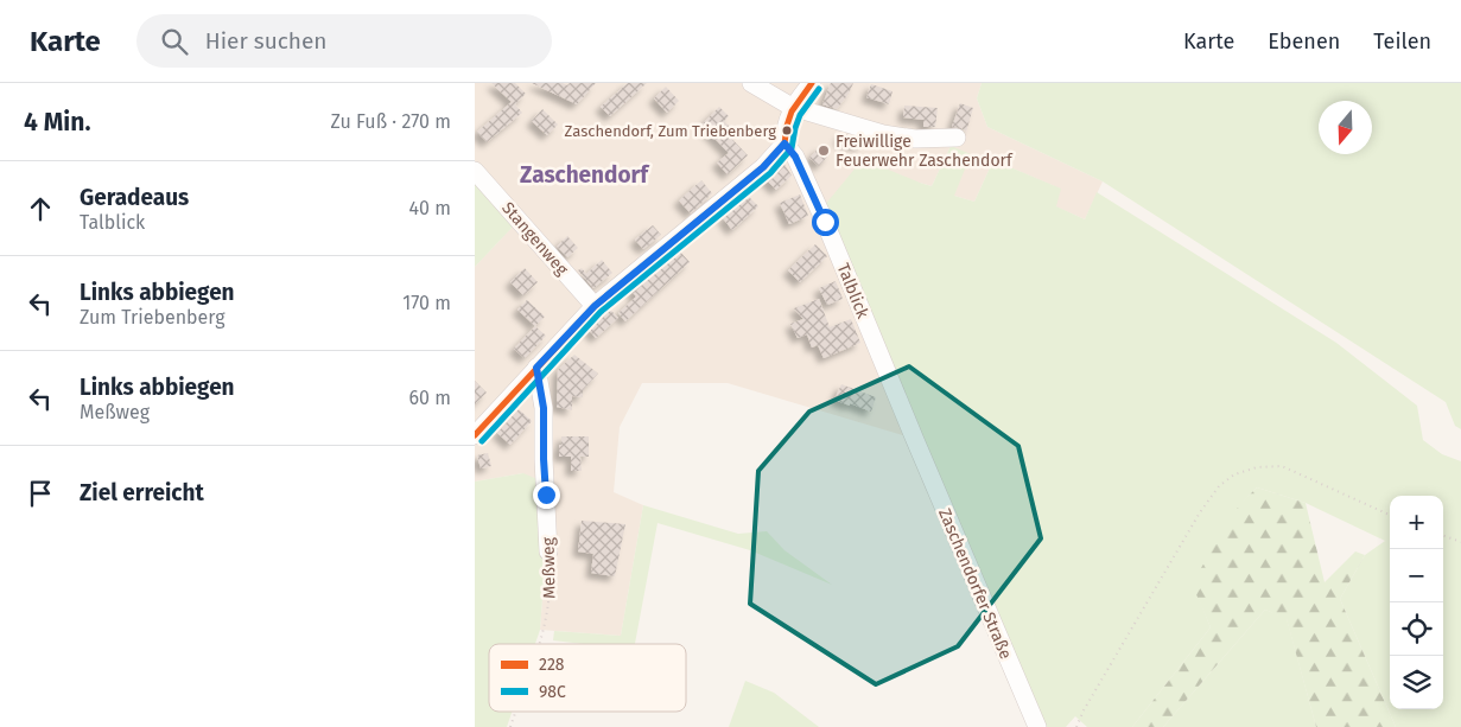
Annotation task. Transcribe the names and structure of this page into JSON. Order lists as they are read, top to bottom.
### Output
{
  "streets": {
    "street": [
      "Stangenweg",
      "Talblick",
      "Meßweg",
      "Zaschendorfer Straße"
    ]
  },
  "crossings": [
    ["Talblick", "Zaschendorfer Straße"]
  ],
  "districts": ["Zaschendorf"],
  "places": ["Zaschendorf, Zum Triebenberg", "Freiwillige Feuerwehr Zaschendorf"],
  "lines": ["transit line 228", "transit line 98C"],
  "legend": ["228", "98C"],
  "north": "bottom",
  "page": {
    "header": "Karte",
    "search": "Hier suchen",
    "nav": ["Karte", "Ebenen", "Teilen"],
    "heading": ["4 Min.", "Zu Fuß · 270 m"],
    "list": [
      ["Geradeaus", "Talblick", "40 m"],
      ["Links abbiegen", "Zum Triebenberg", "170 m"],
      ["Links abbiegen", "Meßweg", "60 m"],
      "Ziel erreicht"
    ],
    "map_buttons": ["+", "−"]
  }
}
